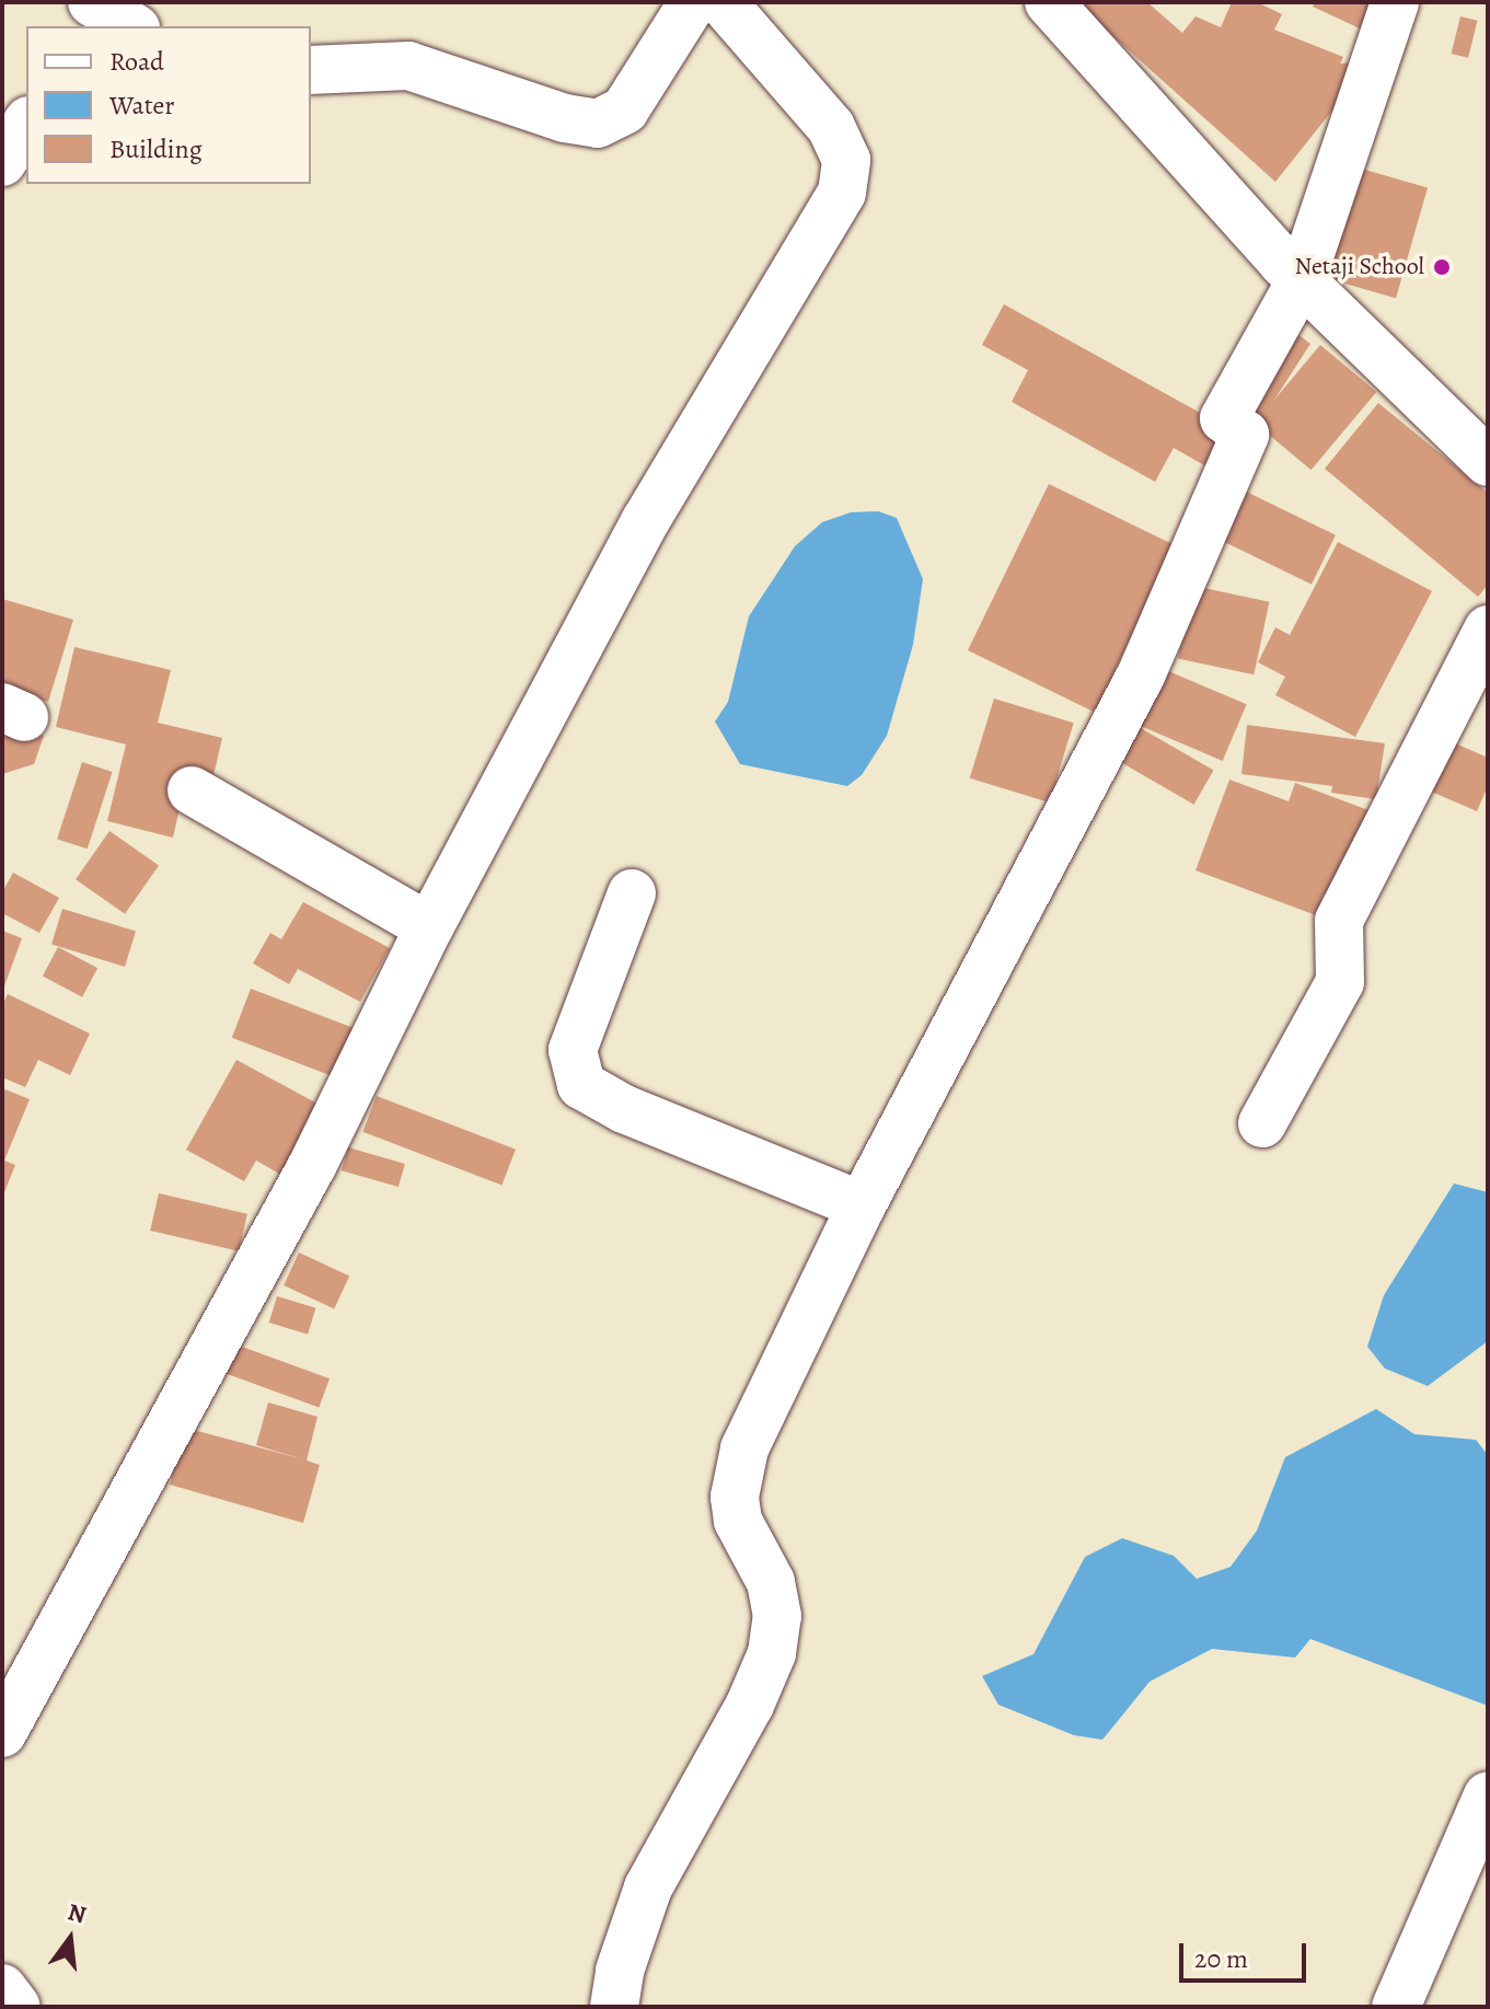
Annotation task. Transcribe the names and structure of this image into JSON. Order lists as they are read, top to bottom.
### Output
{
  "places": ["Netaji School"],
  "legend": ["Road", "Water", "Building"],
  "scale_bar": "20 m",
  "north": "top"
}
